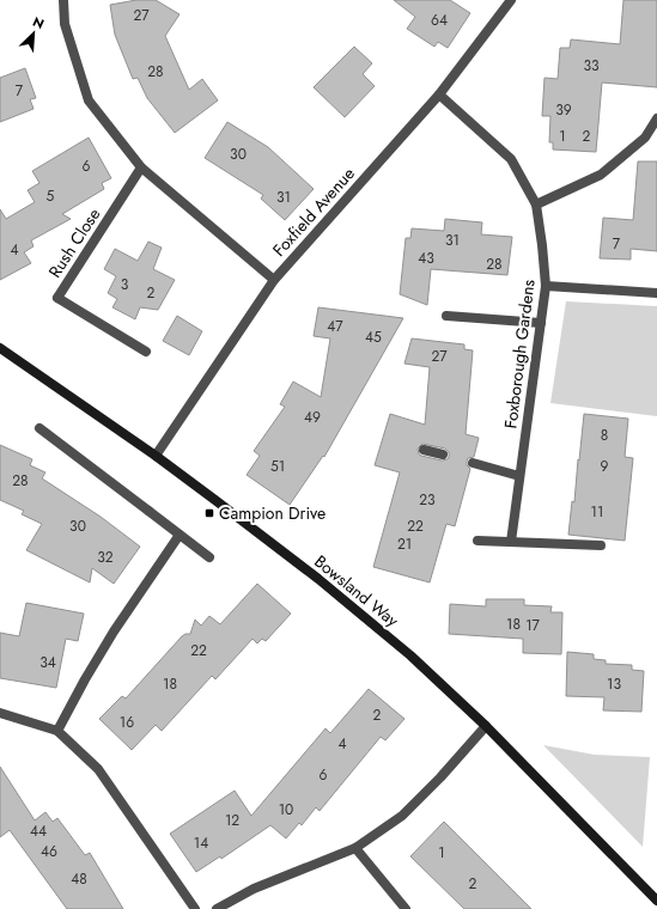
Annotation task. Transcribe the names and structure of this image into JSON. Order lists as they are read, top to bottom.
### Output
{
  "streets": {
    "street": [
      "Foxfield Avenue",
      "Rush Close",
      "Foxborough Gardens",
      "Bowsland Way"
    ]
  },
  "crossings": [
    ["Foxfield Avenue", "Foxborough Gardens"],
    ["Foxfield Avenue", "Bowsland Way"]
  ],
  "places": {
    "transit": ["Campion Drive"]
  },
  "house_numbers": [
    "27",
    "64",
    "33",
    "28",
    "7",
    "39",
    "1",
    "2",
    "30",
    "6",
    "5",
    "31",
    "31",
    "7",
    "4",
    "43",
    "28",
    "3",
    "2",
    "47",
    "45",
    "27",
    "49",
    "8",
    "51",
    "9",
    "28",
    "23",
    "11",
    "30",
    "22",
    "21",
    "32",
    "18",
    "17",
    "22",
    "34",
    "18",
    "13",
    "2",
    "16",
    "4",
    "6",
    "10",
    "12",
    "44",
    "14",
    "46",
    "1",
    "48",
    "2"
  ],
  "north": "top right"
}
